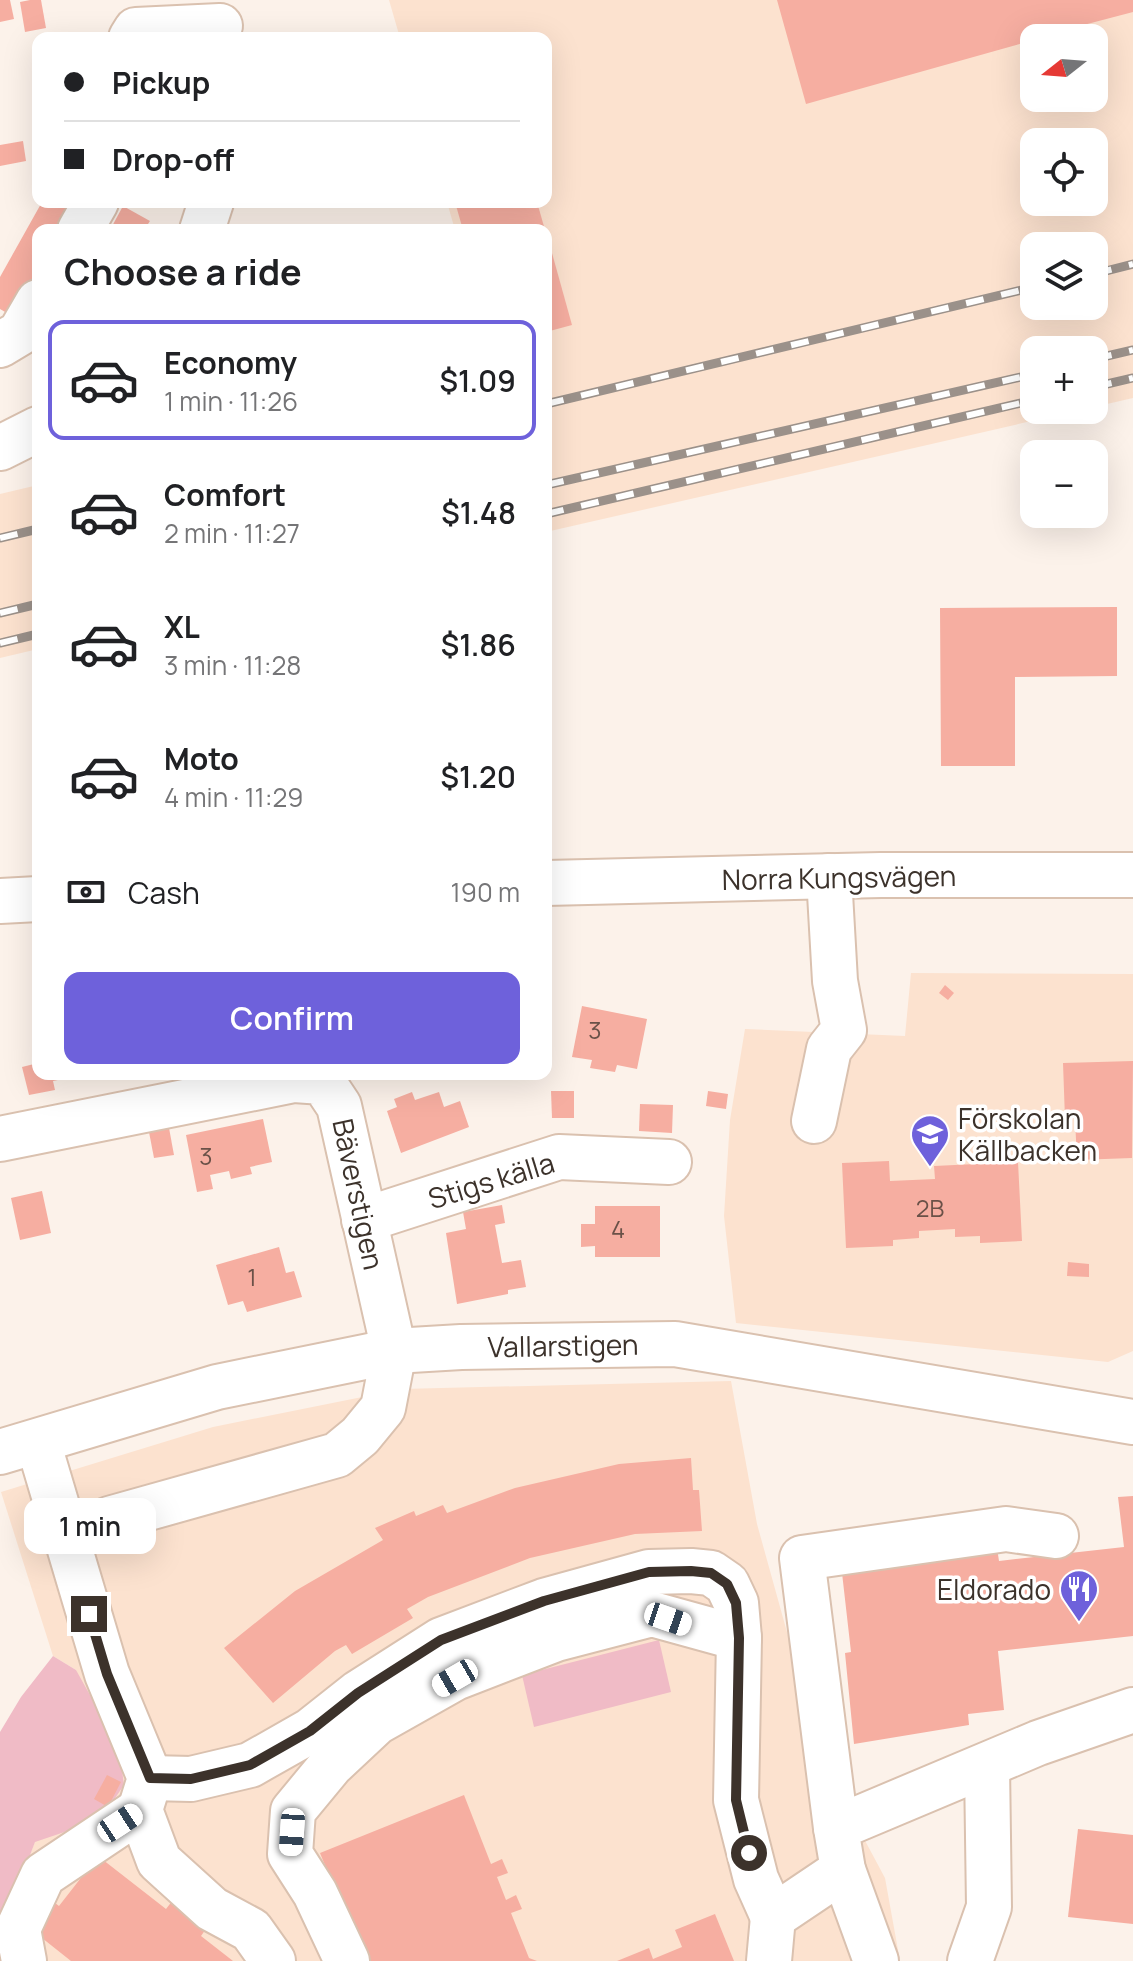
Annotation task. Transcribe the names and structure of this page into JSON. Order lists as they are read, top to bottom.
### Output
{
  "streets": {
    "street": [
      "Norra Kungsvägen",
      "Stigs källa",
      "Bäverstigen",
      "Vallarstigen"
    ]
  },
  "crossings": [
    ["Stigs källa", "Bäverstigen"],
    ["Bäverstigen", "Vallarstigen"]
  ],
  "places": {
    "school or university": ["Förskolan Källbacken"],
    "restaurant": ["Eldorado"]
  },
  "house_numbers": [
    "3",
    "3",
    "2B",
    "4",
    "1"
  ],
  "north": "left",
  "page": {
    "map_buttons": ["+", "−"],
    "banner": ["Pickup", "Drop-off"],
    "heading": "Choose a ride",
    "list": [
      {
        "name": "Economy",
        "note": "1 min · 11:26",
        "value": "$1.09"
      },
      {
        "name": "Comfort",
        "note": "2 min · 11:27",
        "value": "$1.48"
      },
      {
        "name": "XL",
        "note": "3 min · 11:28",
        "value": "$1.86"
      },
      {
        "name": "Moto",
        "note": "4 min · 11:29",
        "value": "$1.20"
      }
    ],
    "pay": ["Cash", "190 m"],
    "buttons": "Confirm",
    "bubble": "1 min"
  }
}
